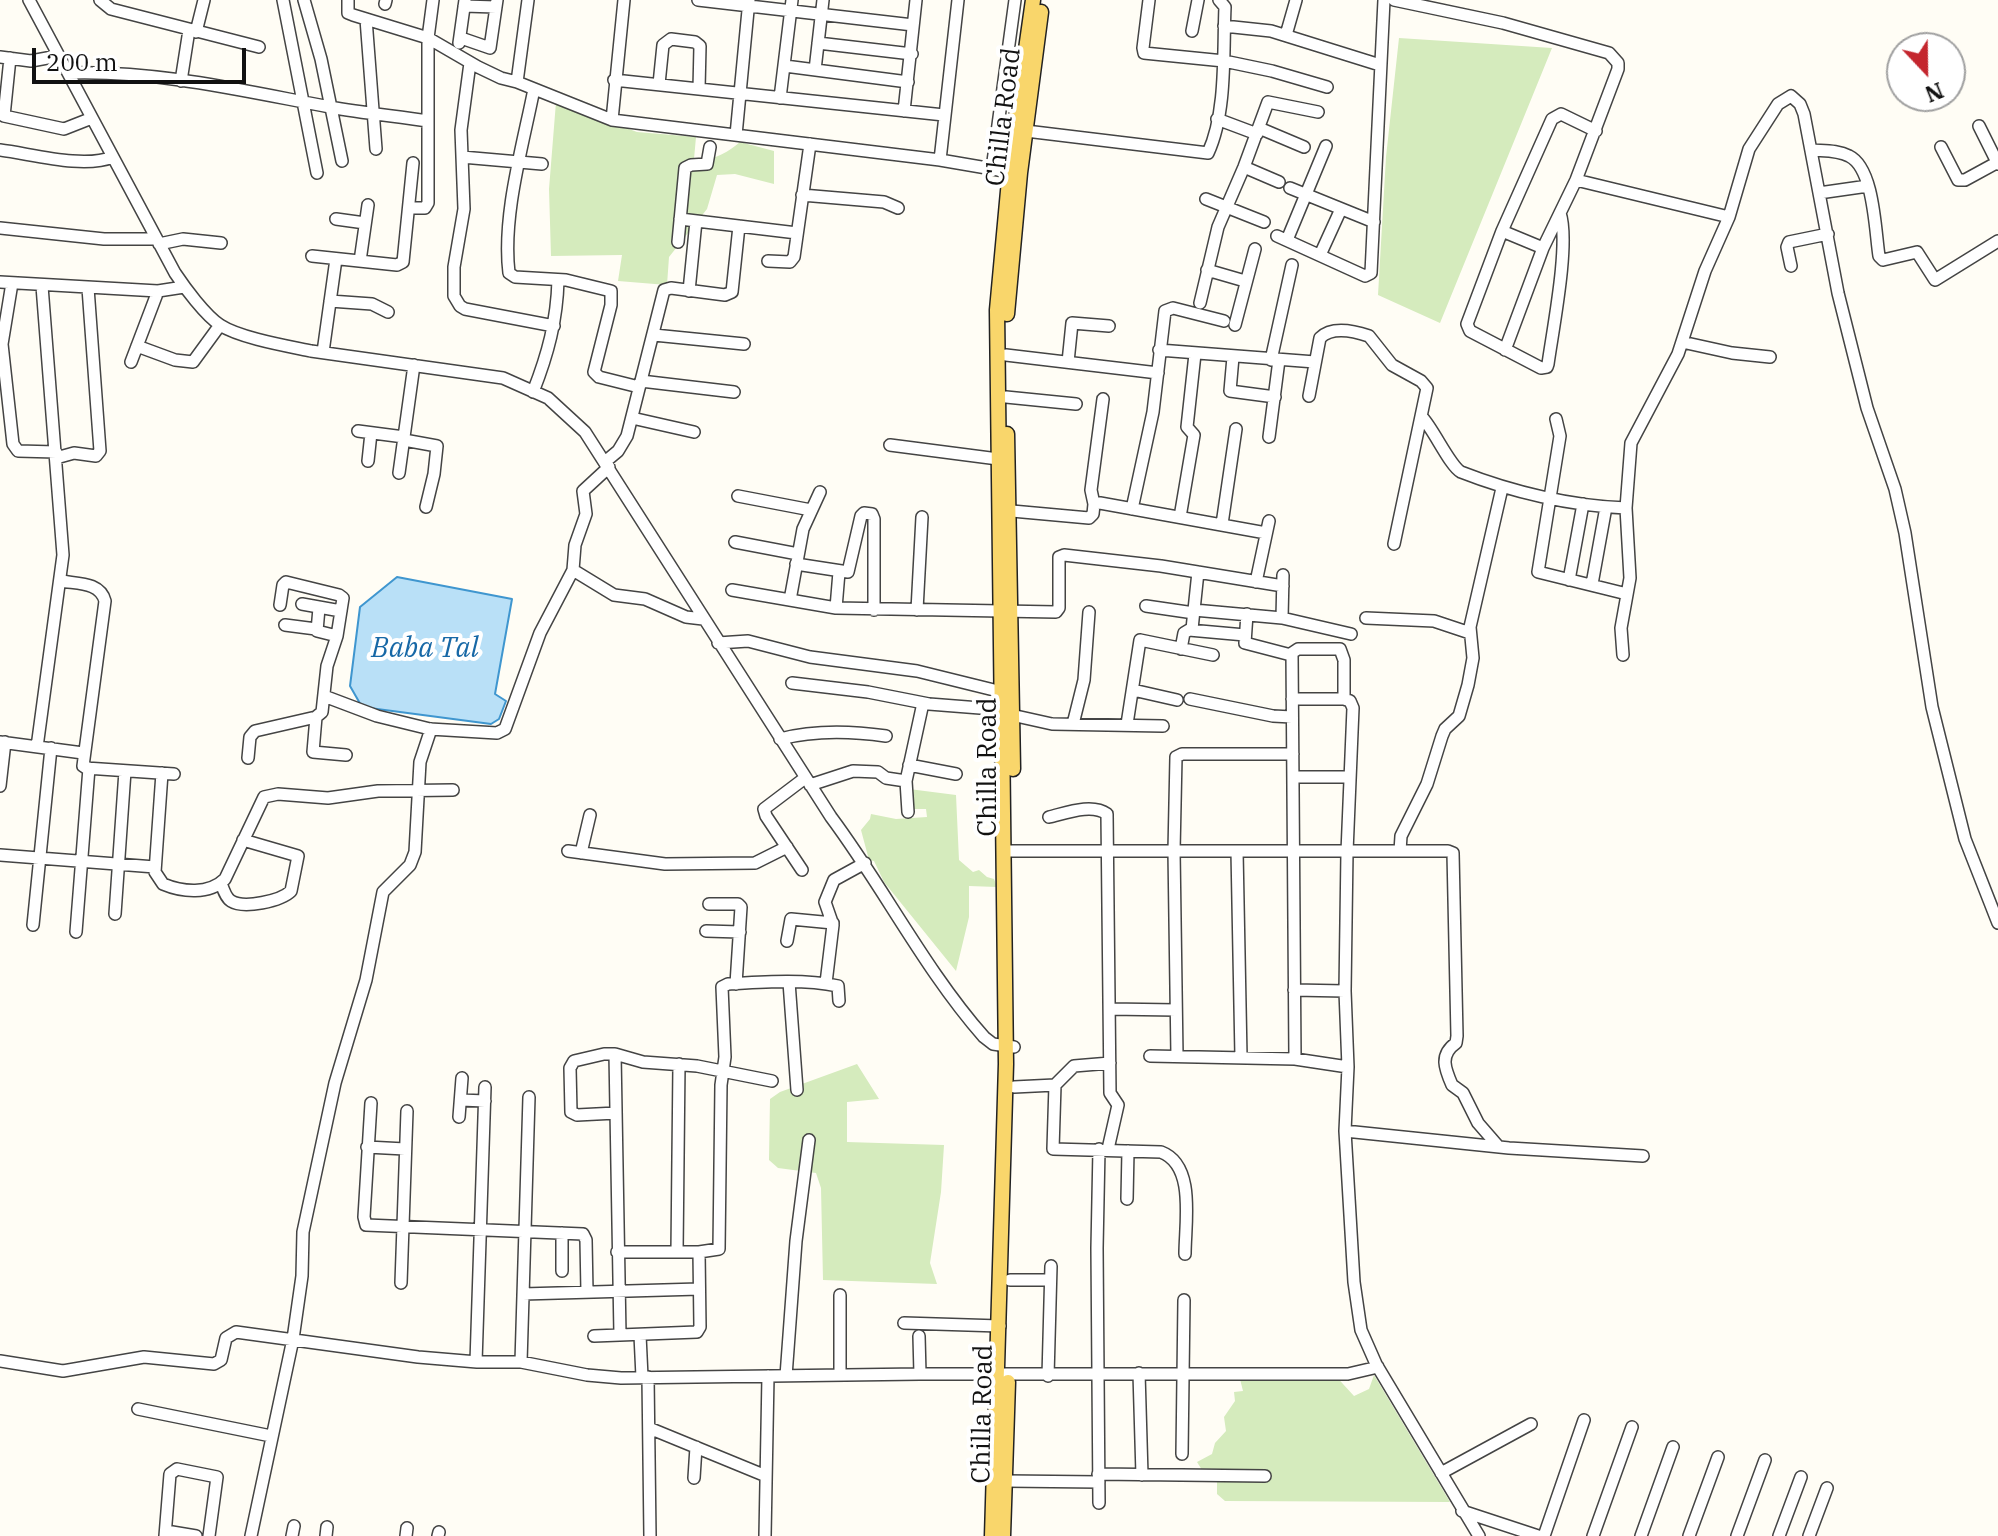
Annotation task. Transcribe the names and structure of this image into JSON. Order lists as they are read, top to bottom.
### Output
{
  "streets": {
    "main road": ["Chilla Road"]
  },
  "water": ["Baba Tal"],
  "scale_bar": "200 m",
  "north": "bottom"
}
